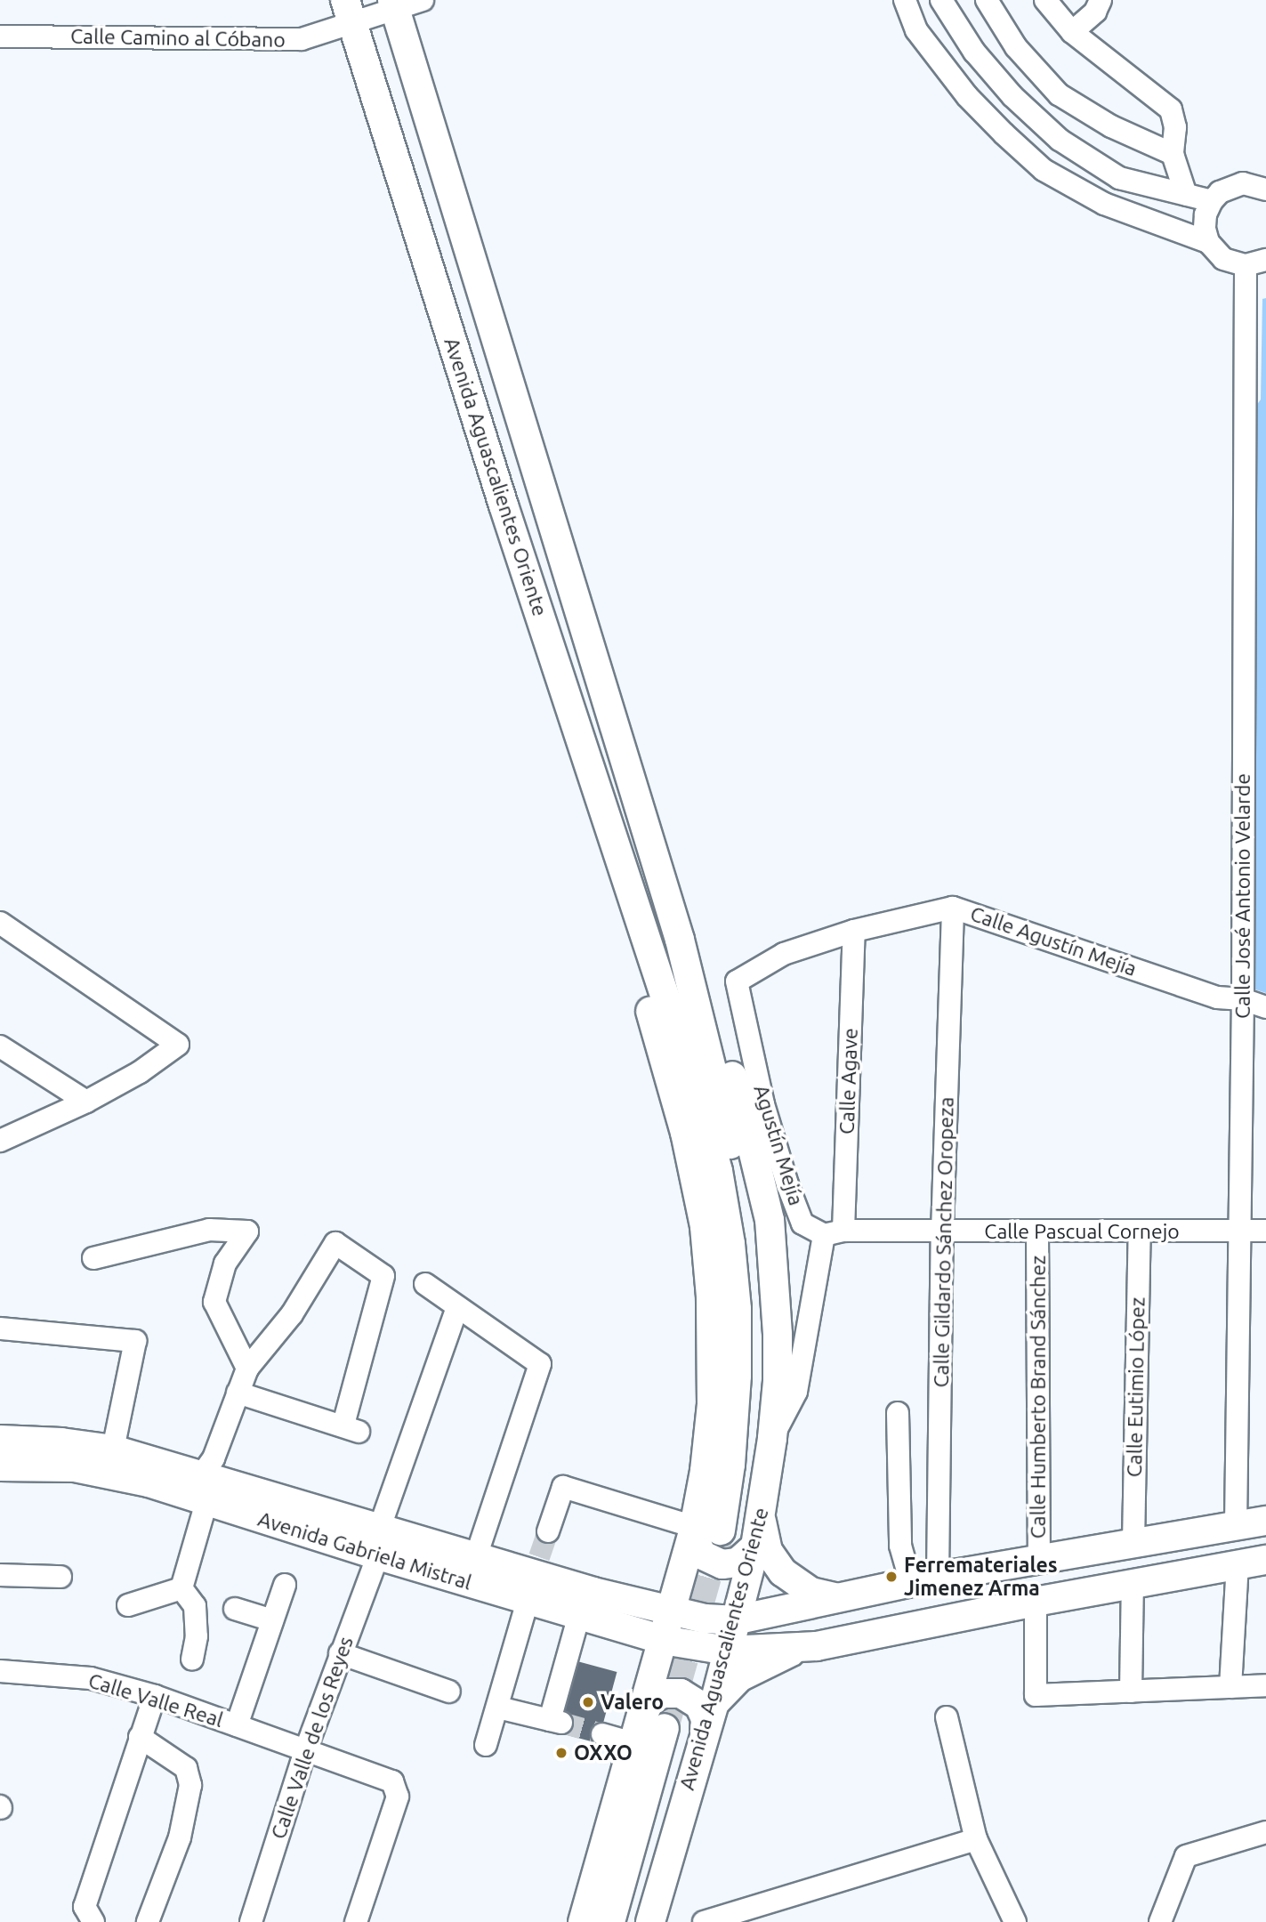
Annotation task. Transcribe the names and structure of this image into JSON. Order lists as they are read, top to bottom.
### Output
{
  "streets": {
    "main road": ["Avenida Aguascalientes Oriente", "Avenida Gabriela Mistral"],
    "street": [
      "Calle Camino al Cóbano",
      "Calle José Antonio Velarde",
      "Calle Agustín Mejía",
      "Calle Agave",
      "Agustín Mejía",
      "Calle Pascual Cornejo",
      "Calle Gildardo Sánchez Oropeza",
      "Calle Eutimio López",
      "Calle Humberto Brand Sánchez",
      "Calle Valle Real",
      "Calle Valle de los Reyes"
    ]
  },
  "crossings": [
    ["Calle Camino al Cóbano", "Avenida Aguascalientes Oriente"],
    ["Avenida Aguascalientes Oriente", "Avenida Gabriela Mistral"],
    ["Calle José Antonio Velarde", "Calle Agustín Mejía"],
    ["Calle José Antonio Velarde", "Calle Pascual Cornejo"],
    ["Calle José Antonio Velarde", "Avenida Gabriela Mistral"],
    ["Calle Agustín Mejía", "Calle Agave"],
    ["Calle Agustín Mejía", "Agustín Mejía"],
    ["Calle Agustín Mejía", "Calle Gildardo Sánchez Oropeza"],
    ["Calle Agave", "Agustín Mejía"],
    ["Calle Agave", "Calle Pascual Cornejo"],
    ["Agustín Mejía", "Calle Pascual Cornejo"],
    ["Calle Pascual Cornejo", "Calle Gildardo Sánchez Oropeza"],
    ["Calle Pascual Cornejo", "Calle Eutimio López"],
    ["Calle Pascual Cornejo", "Calle Humberto Brand Sánchez"],
    ["Calle Gildardo Sánchez Oropeza", "Avenida Gabriela Mistral"],
    ["Calle Eutimio López", "Avenida Gabriela Mistral"],
    ["Calle Humberto Brand Sánchez", "Avenida Gabriela Mistral"],
    ["Avenida Gabriela Mistral", "Calle Valle de los Reyes"],
    ["Calle Valle Real", "Calle Valle de los Reyes"]
  ],
  "places": ["Ferremateriales Jimenez Arma", "Valero", "OXXO"]
}
